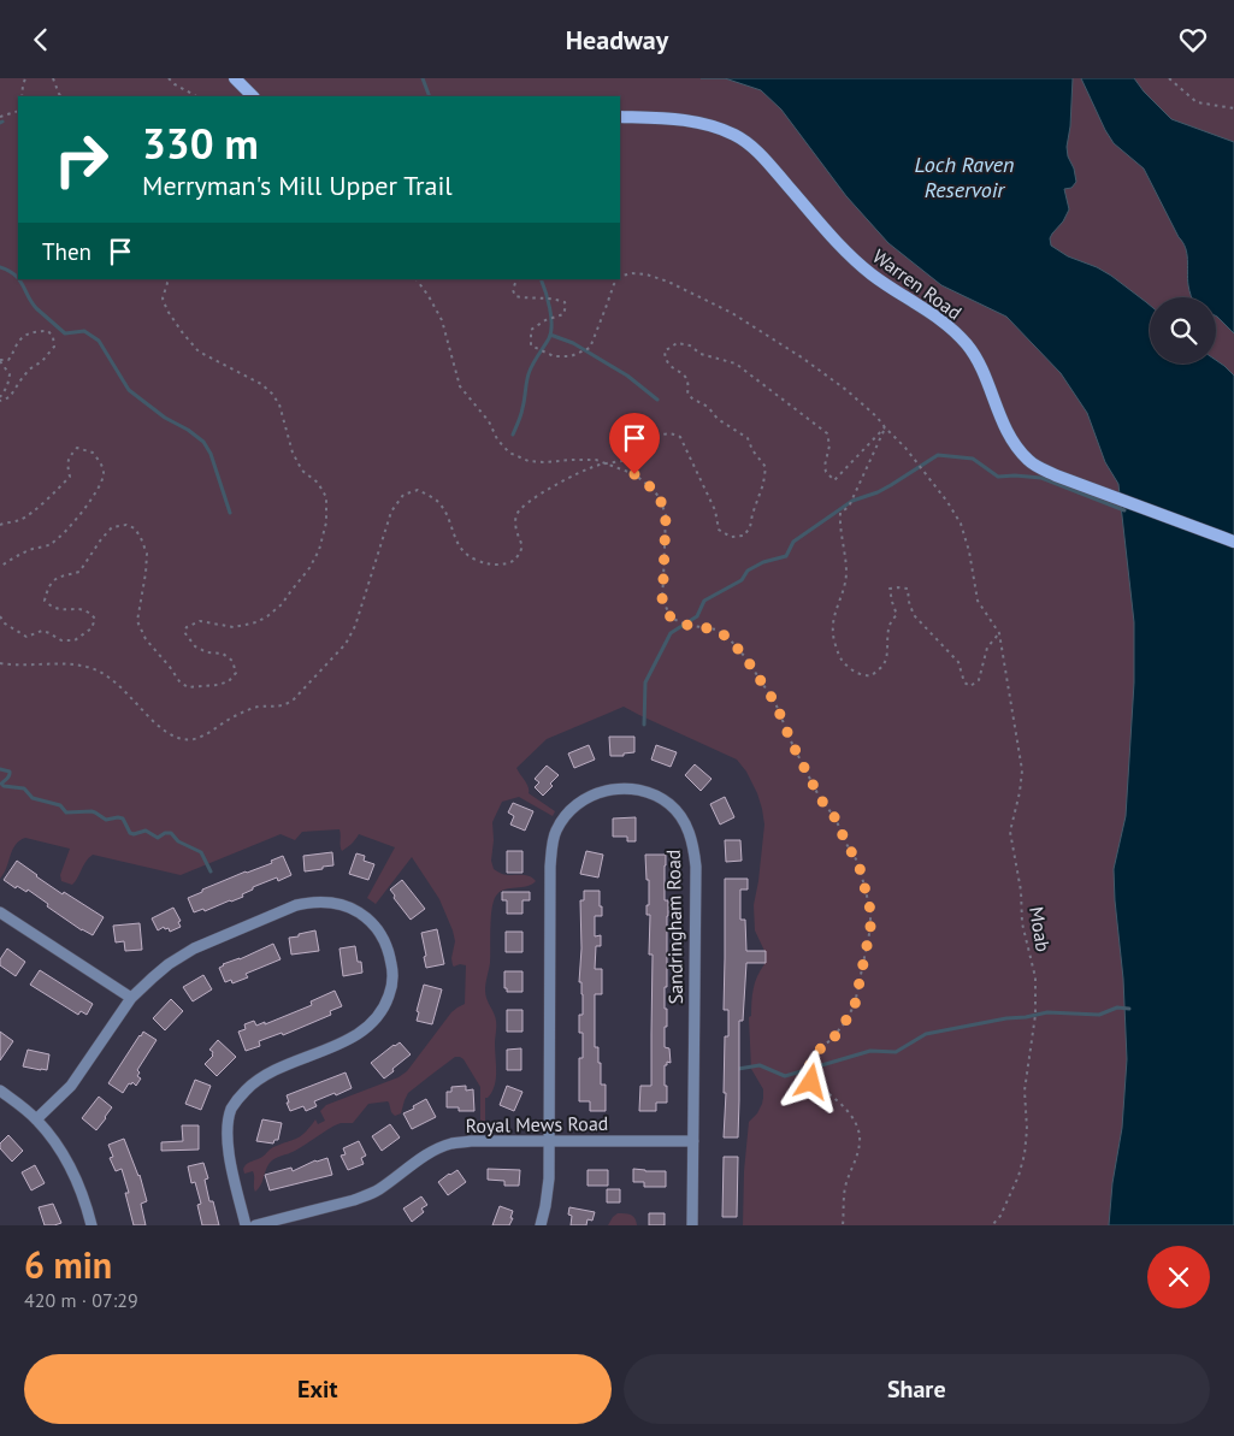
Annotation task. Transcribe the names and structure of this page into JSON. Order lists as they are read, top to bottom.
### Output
{
  "streets": {
    "street": ["Warren Road", "Sandringham Road", "Royal Mews Road"],
    "path": ["Moab"]
  },
  "crossings": [
    ["Sandringham Road", "Royal Mews Road"]
  ],
  "water": ["Loch Raven Reservoir"],
  "page": {
    "header": "Headway",
    "turn": ["330 m", "Merryman's Mill Upper Trail"],
    "then": "Then",
    "heading": ["6 min", "420 m · 07:29"],
    "buttons": ["Exit", "Share"]
  }
}
